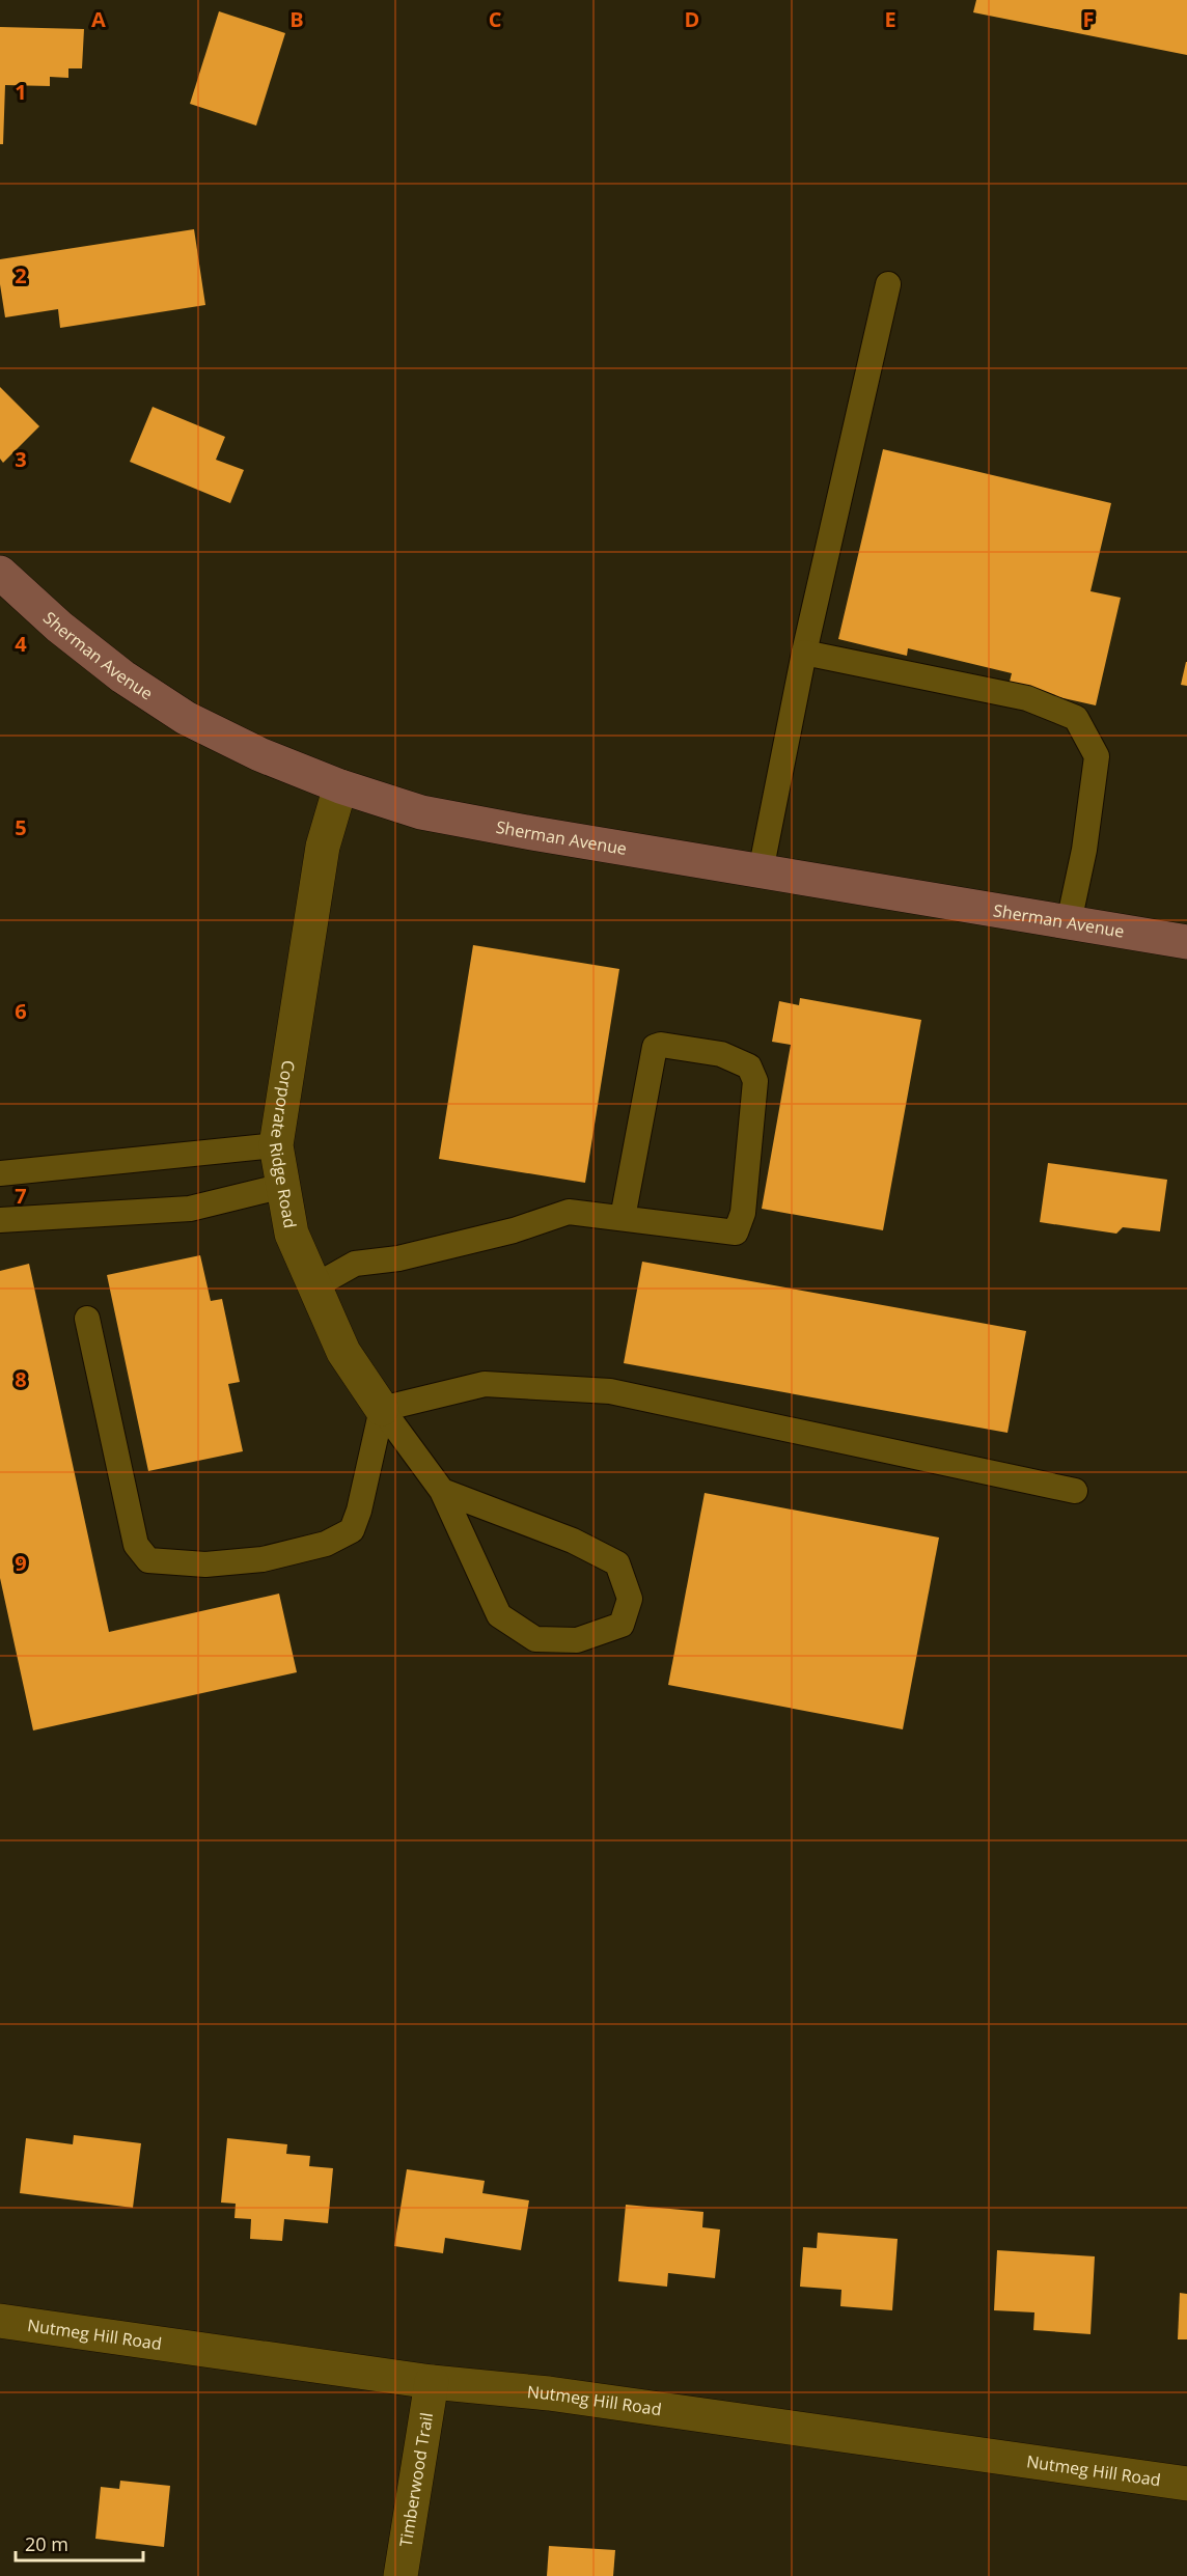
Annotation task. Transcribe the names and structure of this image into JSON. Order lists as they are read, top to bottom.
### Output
{
  "streets": {
    "main road": ["Sherman Avenue"],
    "street": ["Corporate Ridge Road", "Nutmeg Hill Road", "Timberwood Trail"]
  },
  "crossings": [
    ["Sherman Avenue", "Corporate Ridge Road"],
    ["Nutmeg Hill Road", "Timberwood Trail"]
  ],
  "scale_bar": "20 m",
  "grid": {
    "columns": [
      "A",
      "B",
      "C",
      "D",
      "E",
      "F"
    ],
    "rows": [
      "1",
      "2",
      "3",
      "4",
      "5",
      "6",
      "7",
      "8",
      "9"
    ]
  }
}
